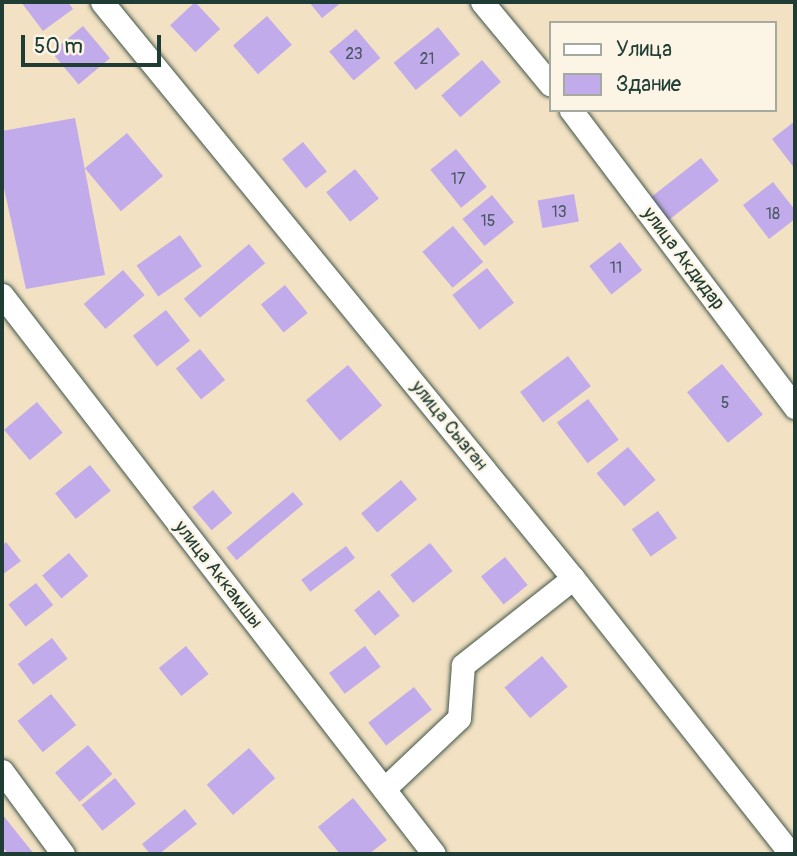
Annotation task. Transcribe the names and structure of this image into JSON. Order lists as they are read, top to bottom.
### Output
{
  "streets": {
    "street": ["улица Акдидар", "улица Сызган", "улица Аккамшы"]
  },
  "house_numbers": [
    "23",
    "21",
    "17",
    "13",
    "18",
    "15",
    "11",
    "5"
  ],
  "legend": ["Улица", "Здание"],
  "scale_bar": "50 m"
}
